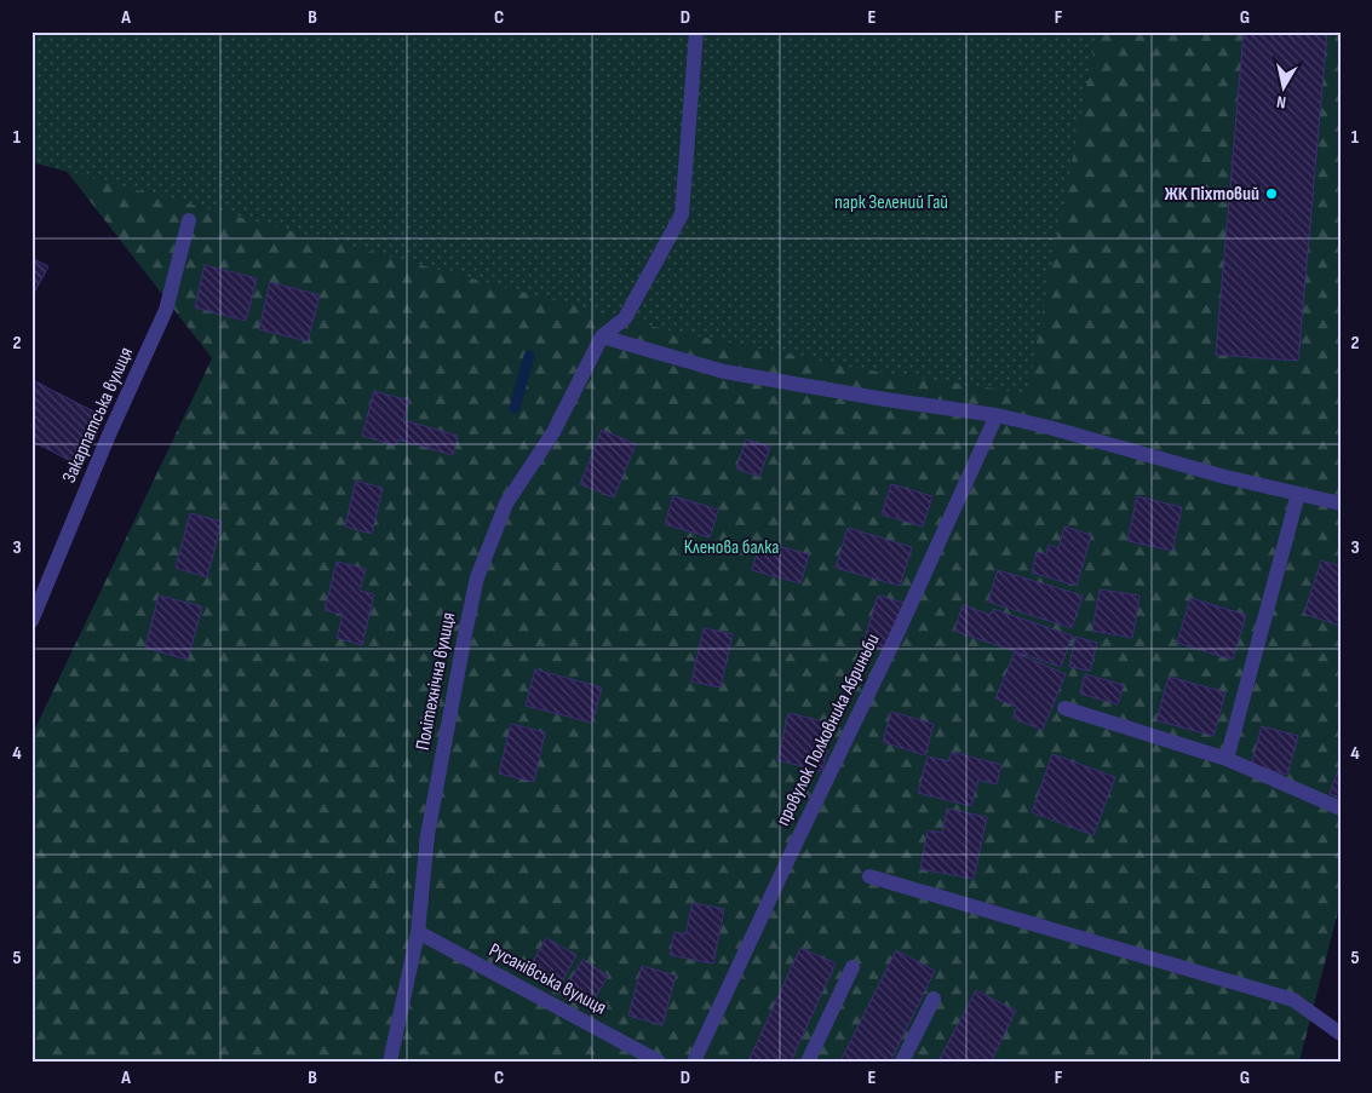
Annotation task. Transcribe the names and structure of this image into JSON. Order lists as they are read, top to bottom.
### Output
{
  "streets": {
    "street": [
      "Закарпатська вулиця",
      "Політехнічна вулиця",
      "провулок Полковника Абриньби",
      "Русанівська вулиця"
    ]
  },
  "crossings": [
    ["Політехнічна вулиця", "Русанівська вулиця"]
  ],
  "parks": ["парк Зелений Гай", "Кленова балка"],
  "places": ["ЖК Піхтовий"],
  "north": "bottom",
  "grid": {
    "columns": [
      "A",
      "B",
      "C",
      "D",
      "E",
      "F",
      "G"
    ],
    "rows": [
      "1",
      "2",
      "3",
      "4",
      "5"
    ]
  }
}
